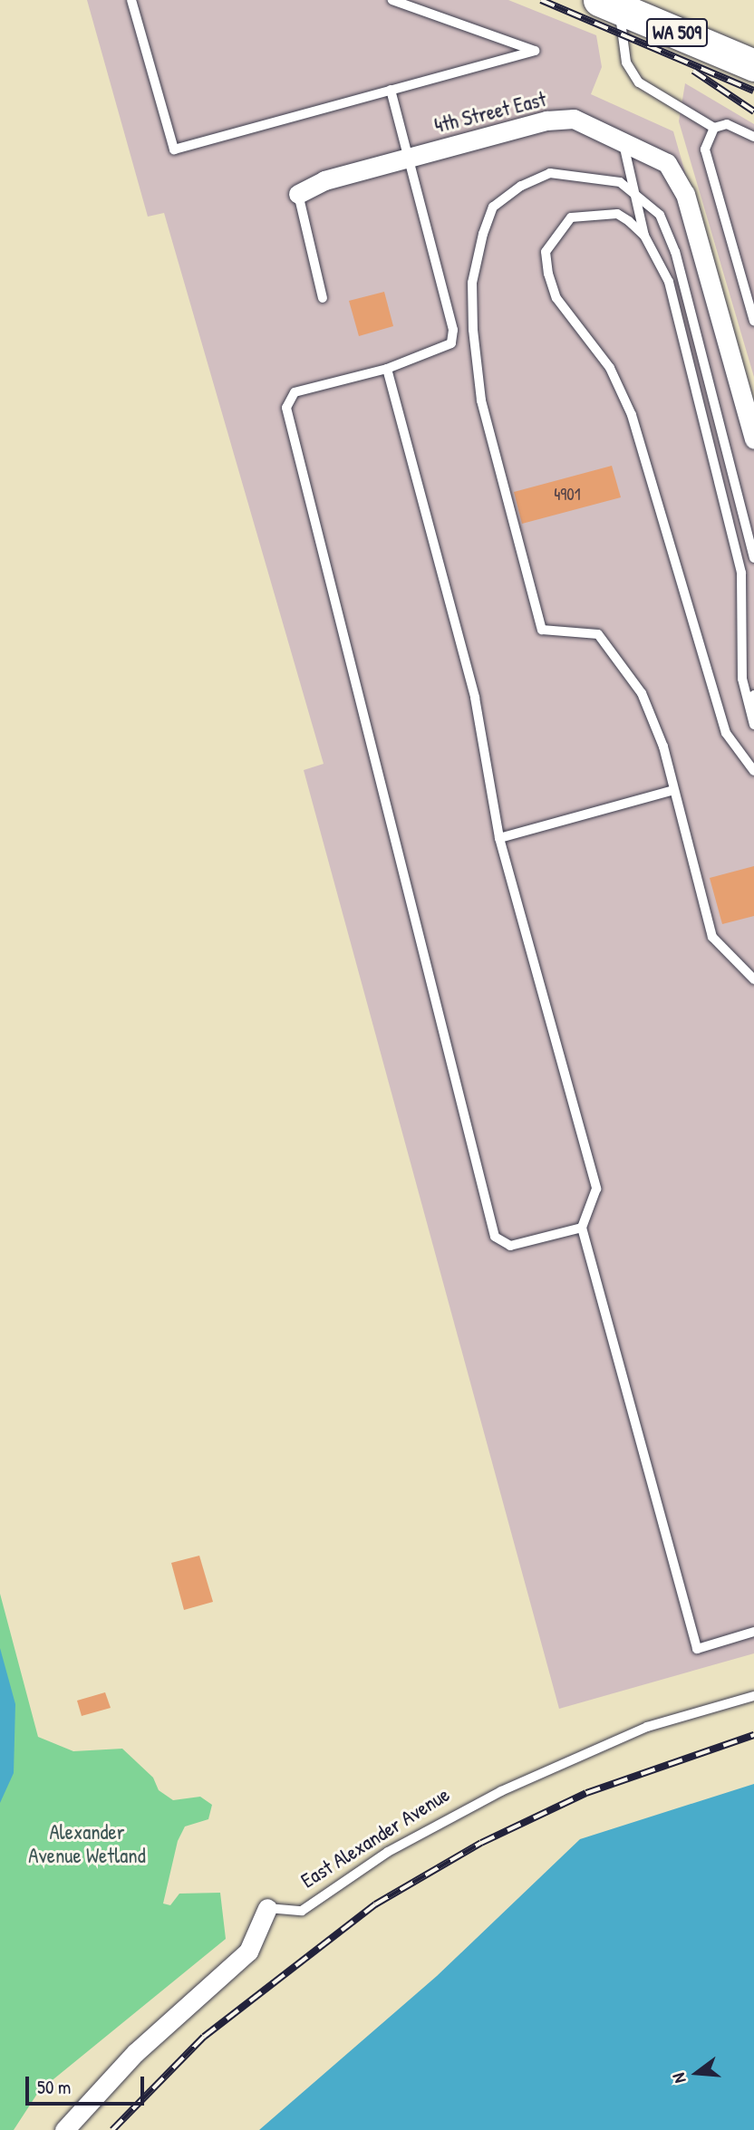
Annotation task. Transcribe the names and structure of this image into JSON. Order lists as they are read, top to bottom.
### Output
{
  "streets": {
    "highway": ["WA 509"],
    "street": ["4th Street East", "East Alexander Avenue"]
  },
  "parks": ["Alexander Avenue Wetland"],
  "house_numbers": ["4901"],
  "scale_bar": "50 m",
  "north": "left"
}
